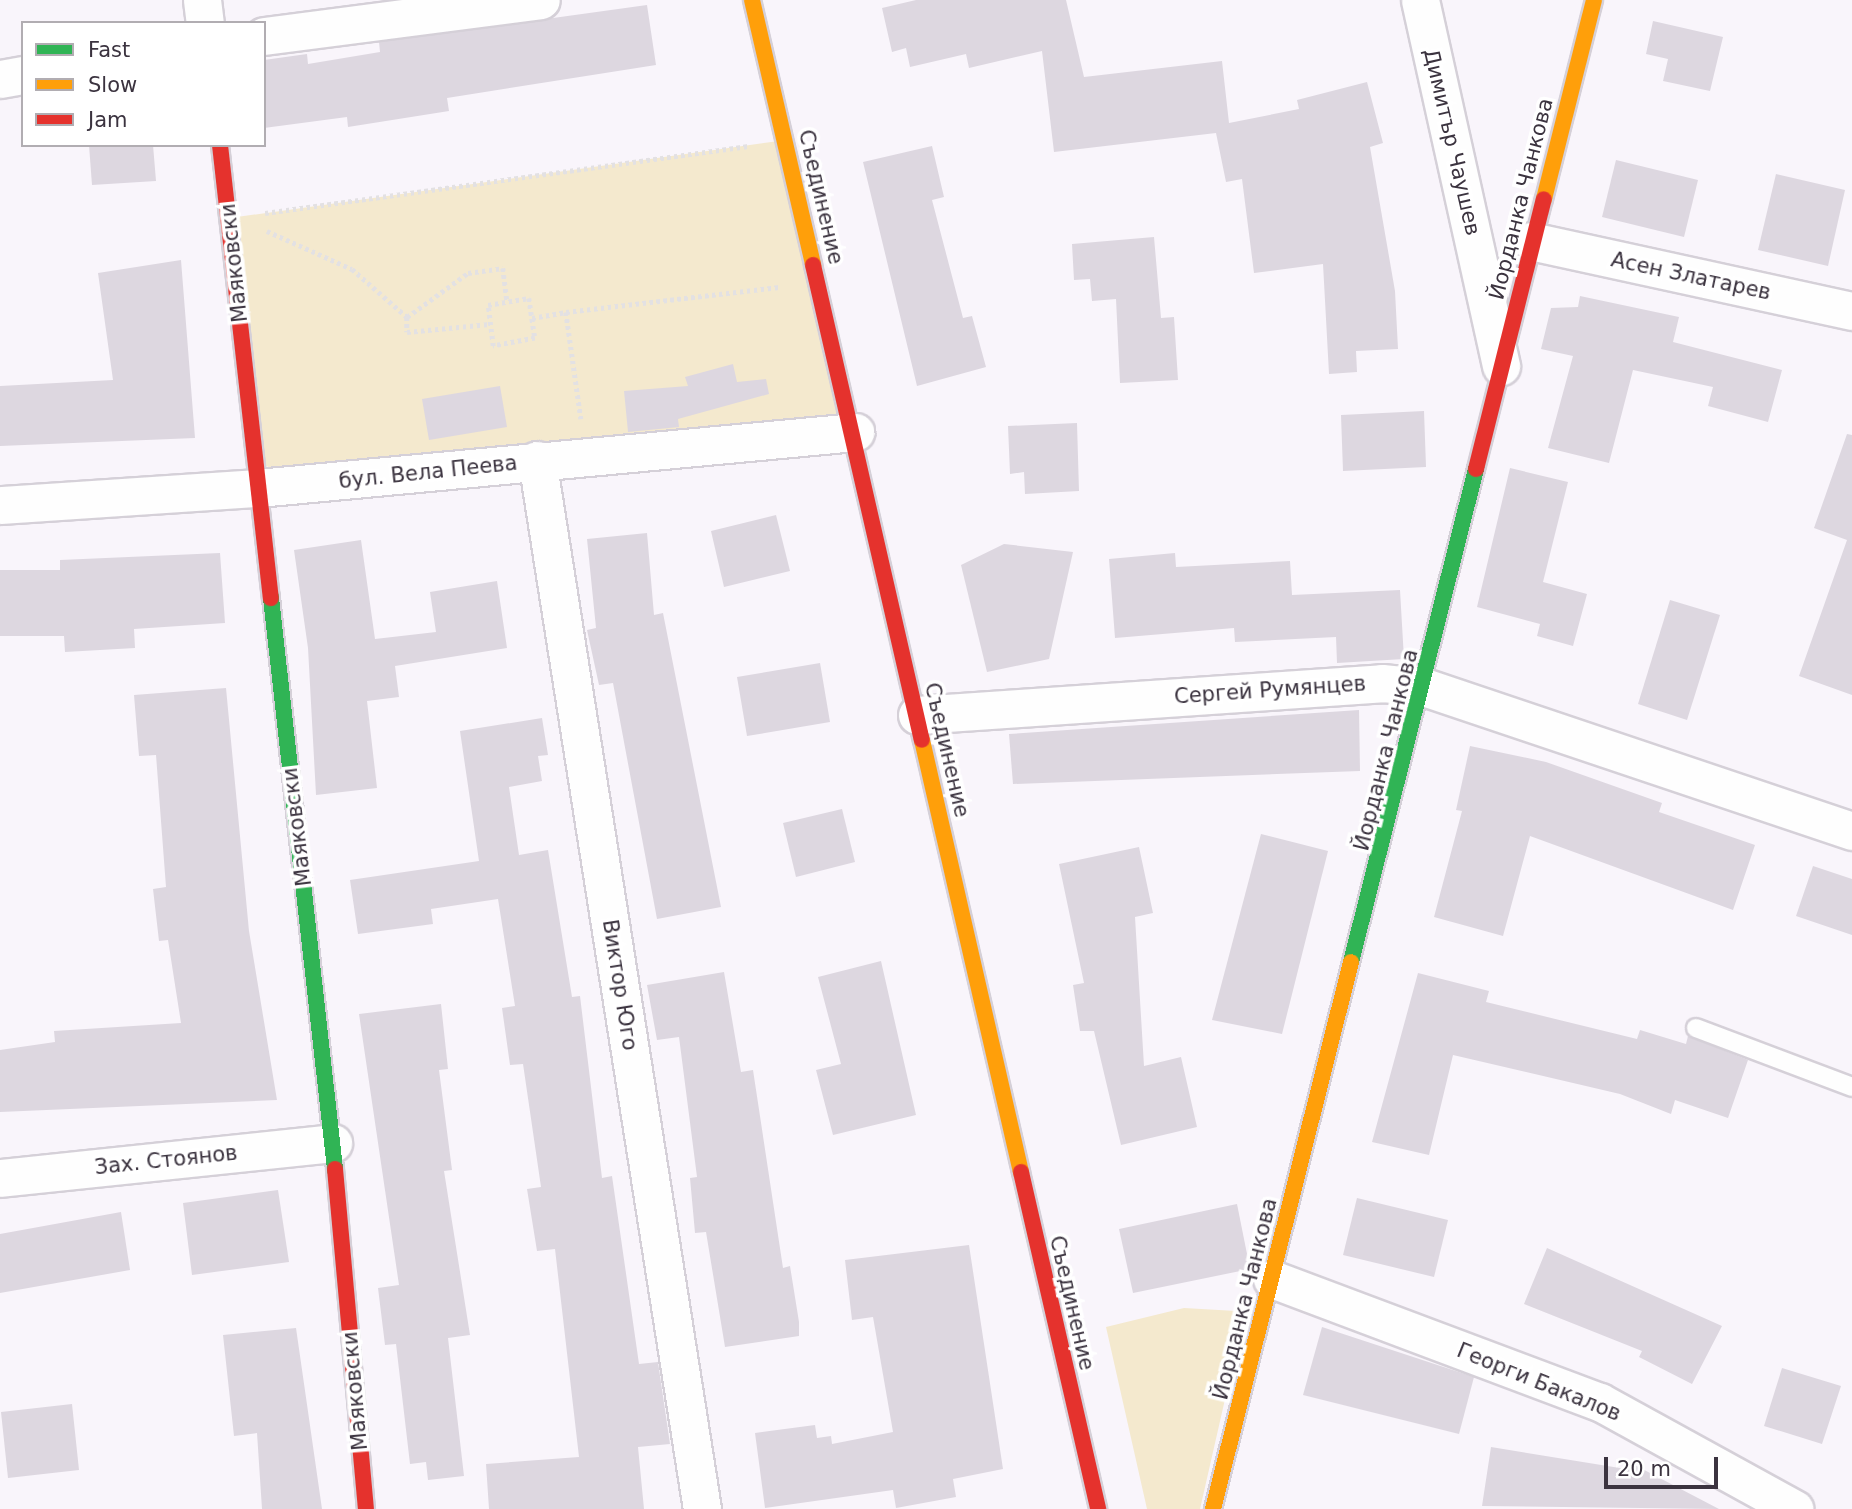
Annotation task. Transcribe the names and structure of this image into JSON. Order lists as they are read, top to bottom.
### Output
{
  "streets": {
    "street": [
      "Димитър Чаушев",
      "Съединение",
      "Йорданка Чанкова",
      "Маяковски",
      "Асен Златарев",
      "бул. Вела Пеева",
      "Сергей Румянцев",
      "Виктор Юго",
      "Зах. Стоянов",
      "Георги Бакалов"
    ]
  },
  "crossings": [
    ["Димитър Чаушев", "Йорданка Чанкова"],
    ["Съединение", "бул. Вела Пеева"],
    ["Съединение", "Сергей Румянцев"],
    ["Йорданка Чанкова", "Асен Златарев"],
    ["Йорданка Чанкова", "Сергей Румянцев"],
    ["Йорданка Чанкова", "Георги Бакалов"],
    ["Маяковски", "бул. Вела Пеева"],
    ["Маяковски", "Зах. Стоянов"],
    ["бул. Вела Пеева", "Виктор Юго"]
  ],
  "legend": ["Fast", "Slow", "Jam"],
  "scale_bar": "20 m"
}
